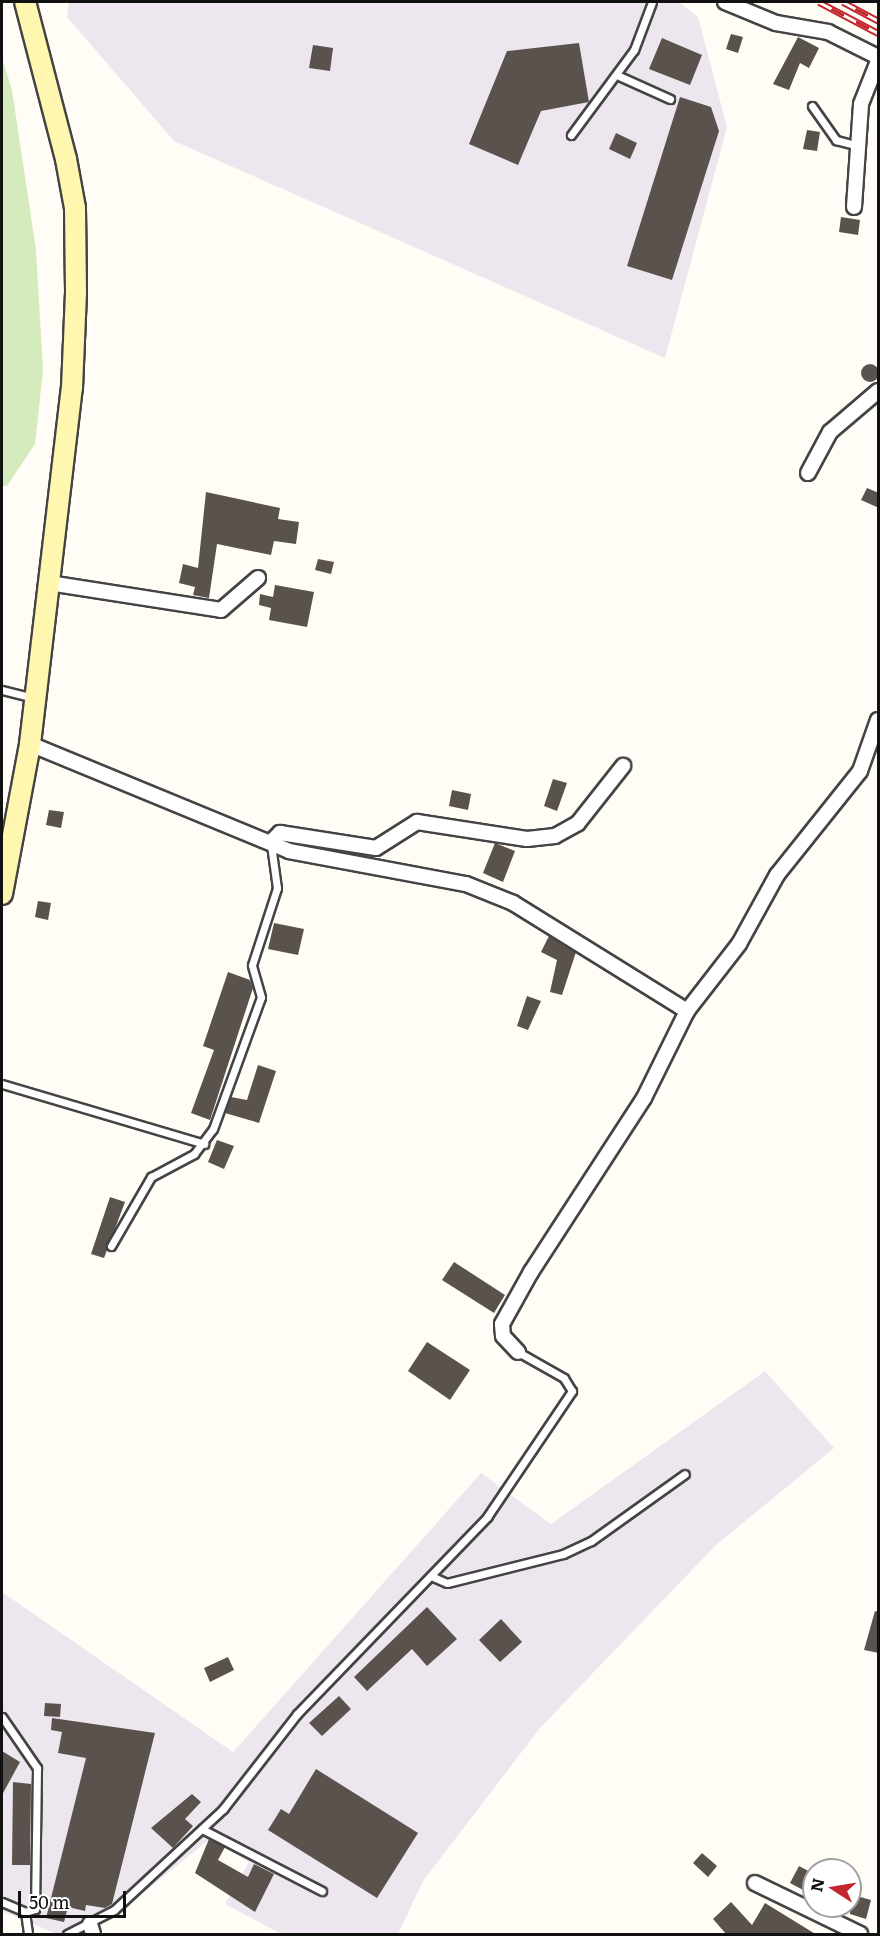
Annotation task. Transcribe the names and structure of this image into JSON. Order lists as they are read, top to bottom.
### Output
{
  "scale_bar": "50 m",
  "north": "left"
}
